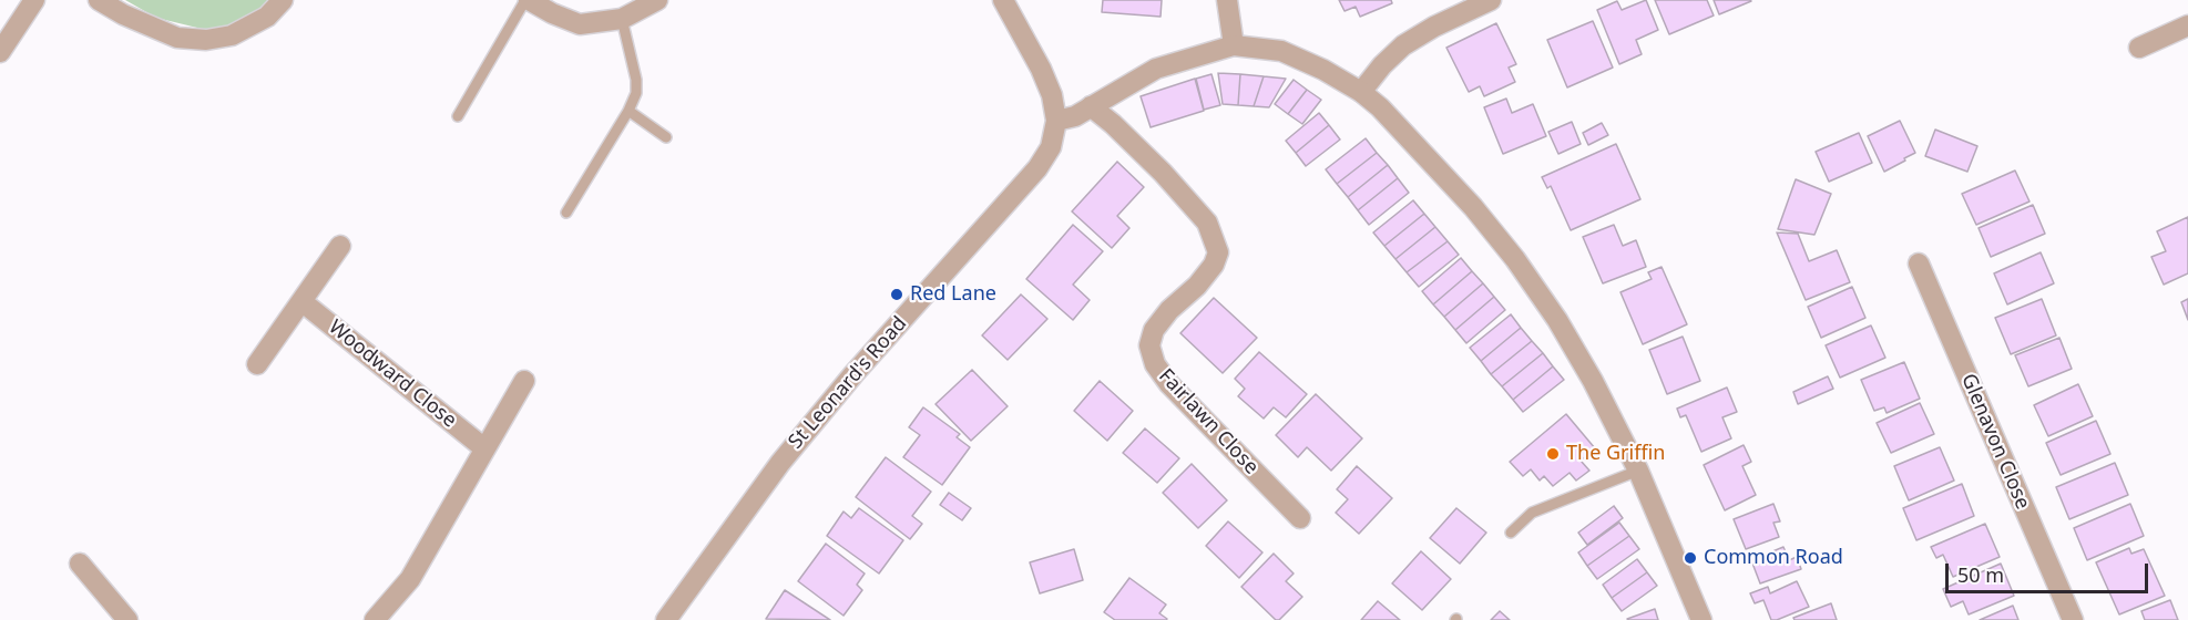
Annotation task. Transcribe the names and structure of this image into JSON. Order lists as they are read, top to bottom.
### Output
{
  "streets": {
    "street": [
      "Woodward Close",
      "St Leonard's Road",
      "Fairlawn Close",
      "Glenavon Close"
    ]
  },
  "places": ["Red Lane", "The Griffin", "Common Road"],
  "scale_bar": "50 m"
}
